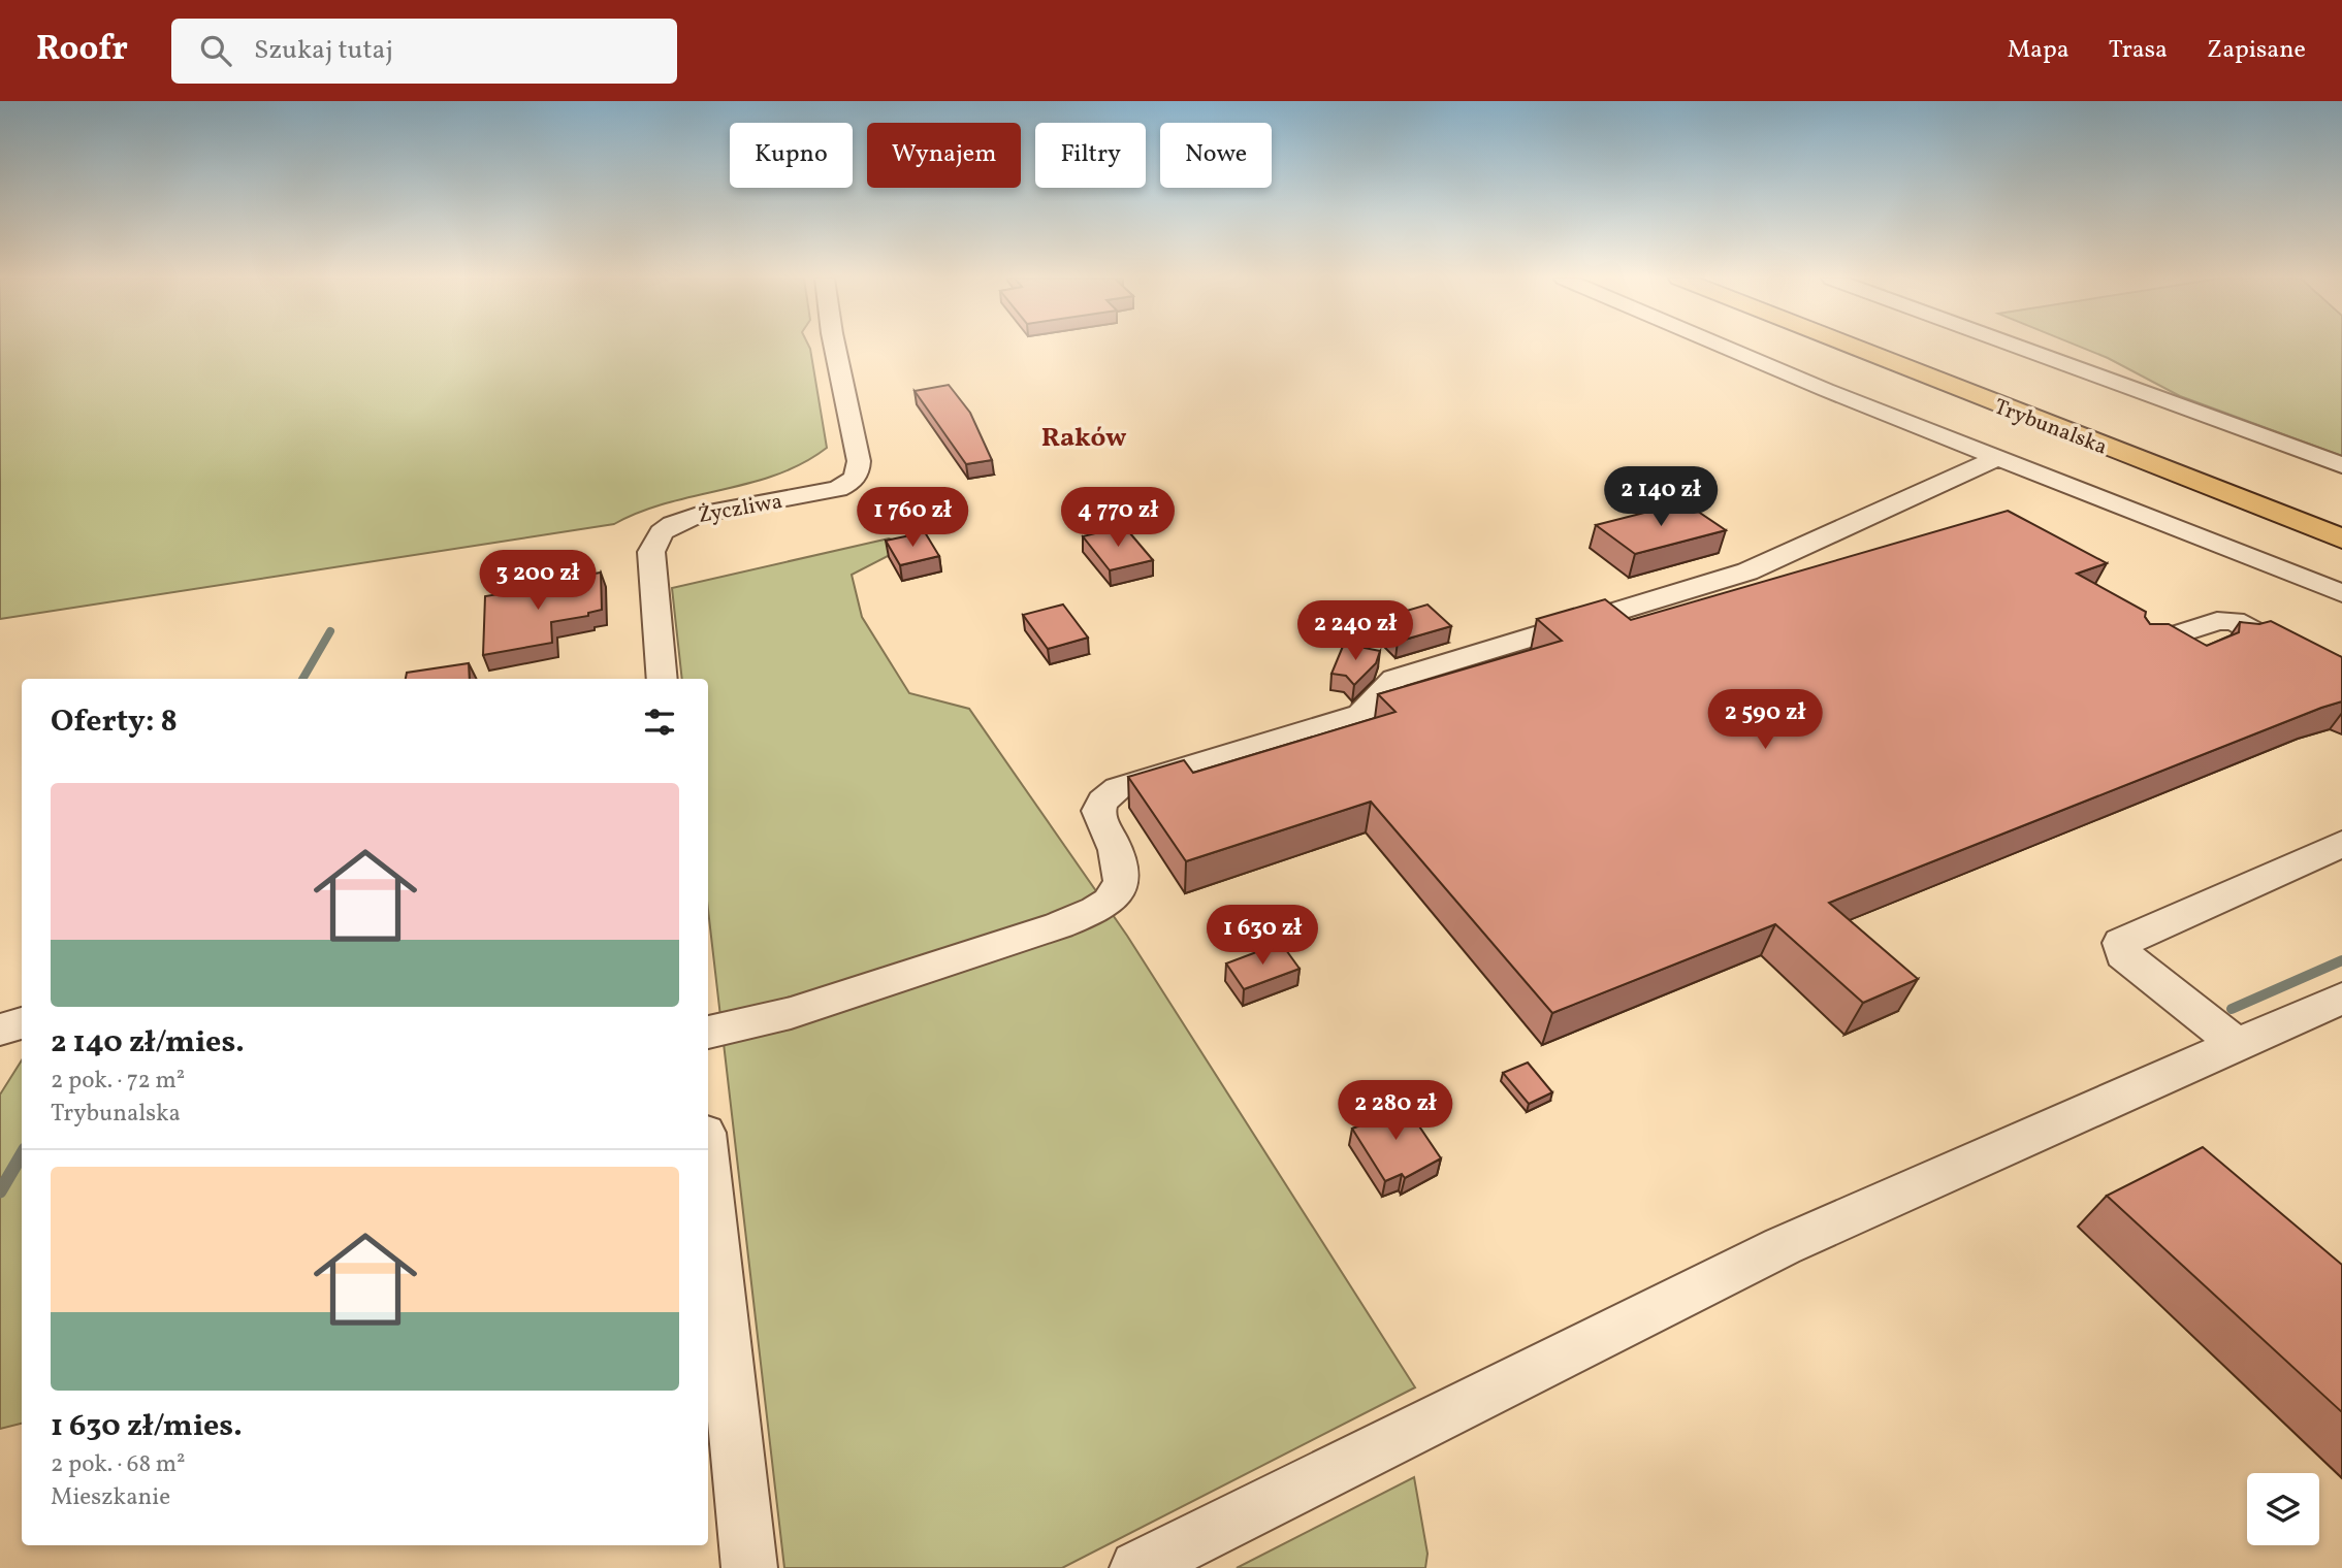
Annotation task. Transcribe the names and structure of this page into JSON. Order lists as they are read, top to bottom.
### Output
{
  "streets": {
    "highway": ["Trybunalska"],
    "street": ["Życzliwa"]
  },
  "districts": ["Raków"],
  "page": {
    "header": "Roofr",
    "search": "Szukaj tutaj",
    "nav": ["Mapa", "Trasa", "Zapisane"],
    "chip": [
      "Kupno",
      "Wynajem",
      "Filtry",
      "Nowe"
    ],
    "price": [
      "2 140 zł",
      "1 760 zł",
      "4 770 zł",
      "3 200 zł",
      "2 240 zł",
      "2 590 zł",
      "1 630 zł",
      "2 280 zł"
    ],
    "heading": "Oferty: 8",
    "list": [
      {
        "name": "2 140 zł/mies.",
        "note": "2 pok. · 72 m² · Trybunalska"
      },
      {
        "name": "1 630 zł/mies.",
        "note": "2 pok. · 68 m² · Mieszkanie"
      }
    ]
  }
}
